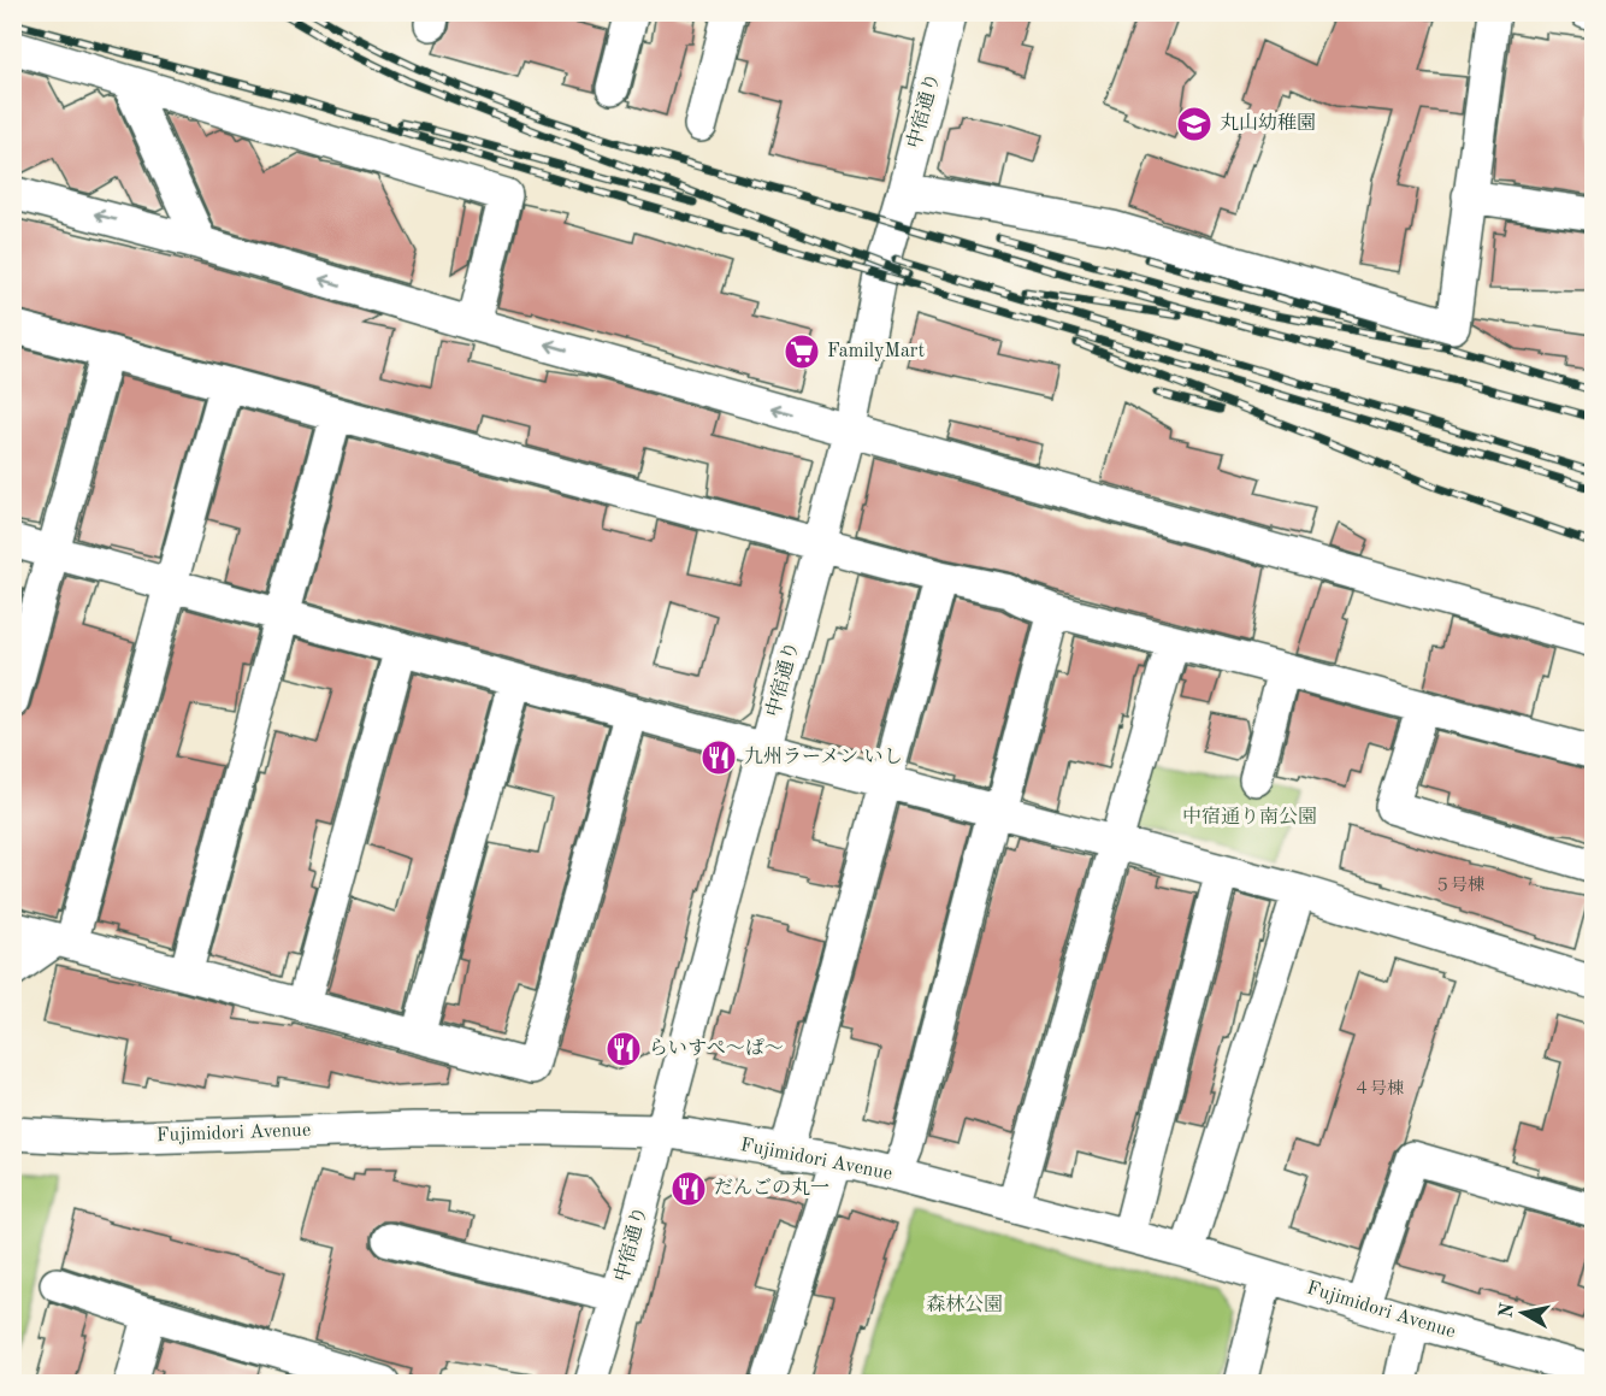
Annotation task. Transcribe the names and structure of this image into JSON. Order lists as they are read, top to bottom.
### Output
{
  "streets": {
    "street": ["中宿通り", "Fujimidori Avenue"]
  },
  "crossings": [
    ["中宿通り", "Fujimidori Avenue"]
  ],
  "parks": ["中宿通り南公園", "森林公園"],
  "places": {
    "school or university": ["丸山幼稚園"],
    "supermarket": ["FamilyMart"],
    "restaurant": ["九州ラーメン いし", "らいすぺ～ぱ～", "だんごの丸一"]
  },
  "house_numbers": ["５号棟", "４号棟"],
  "north": "left"
}
